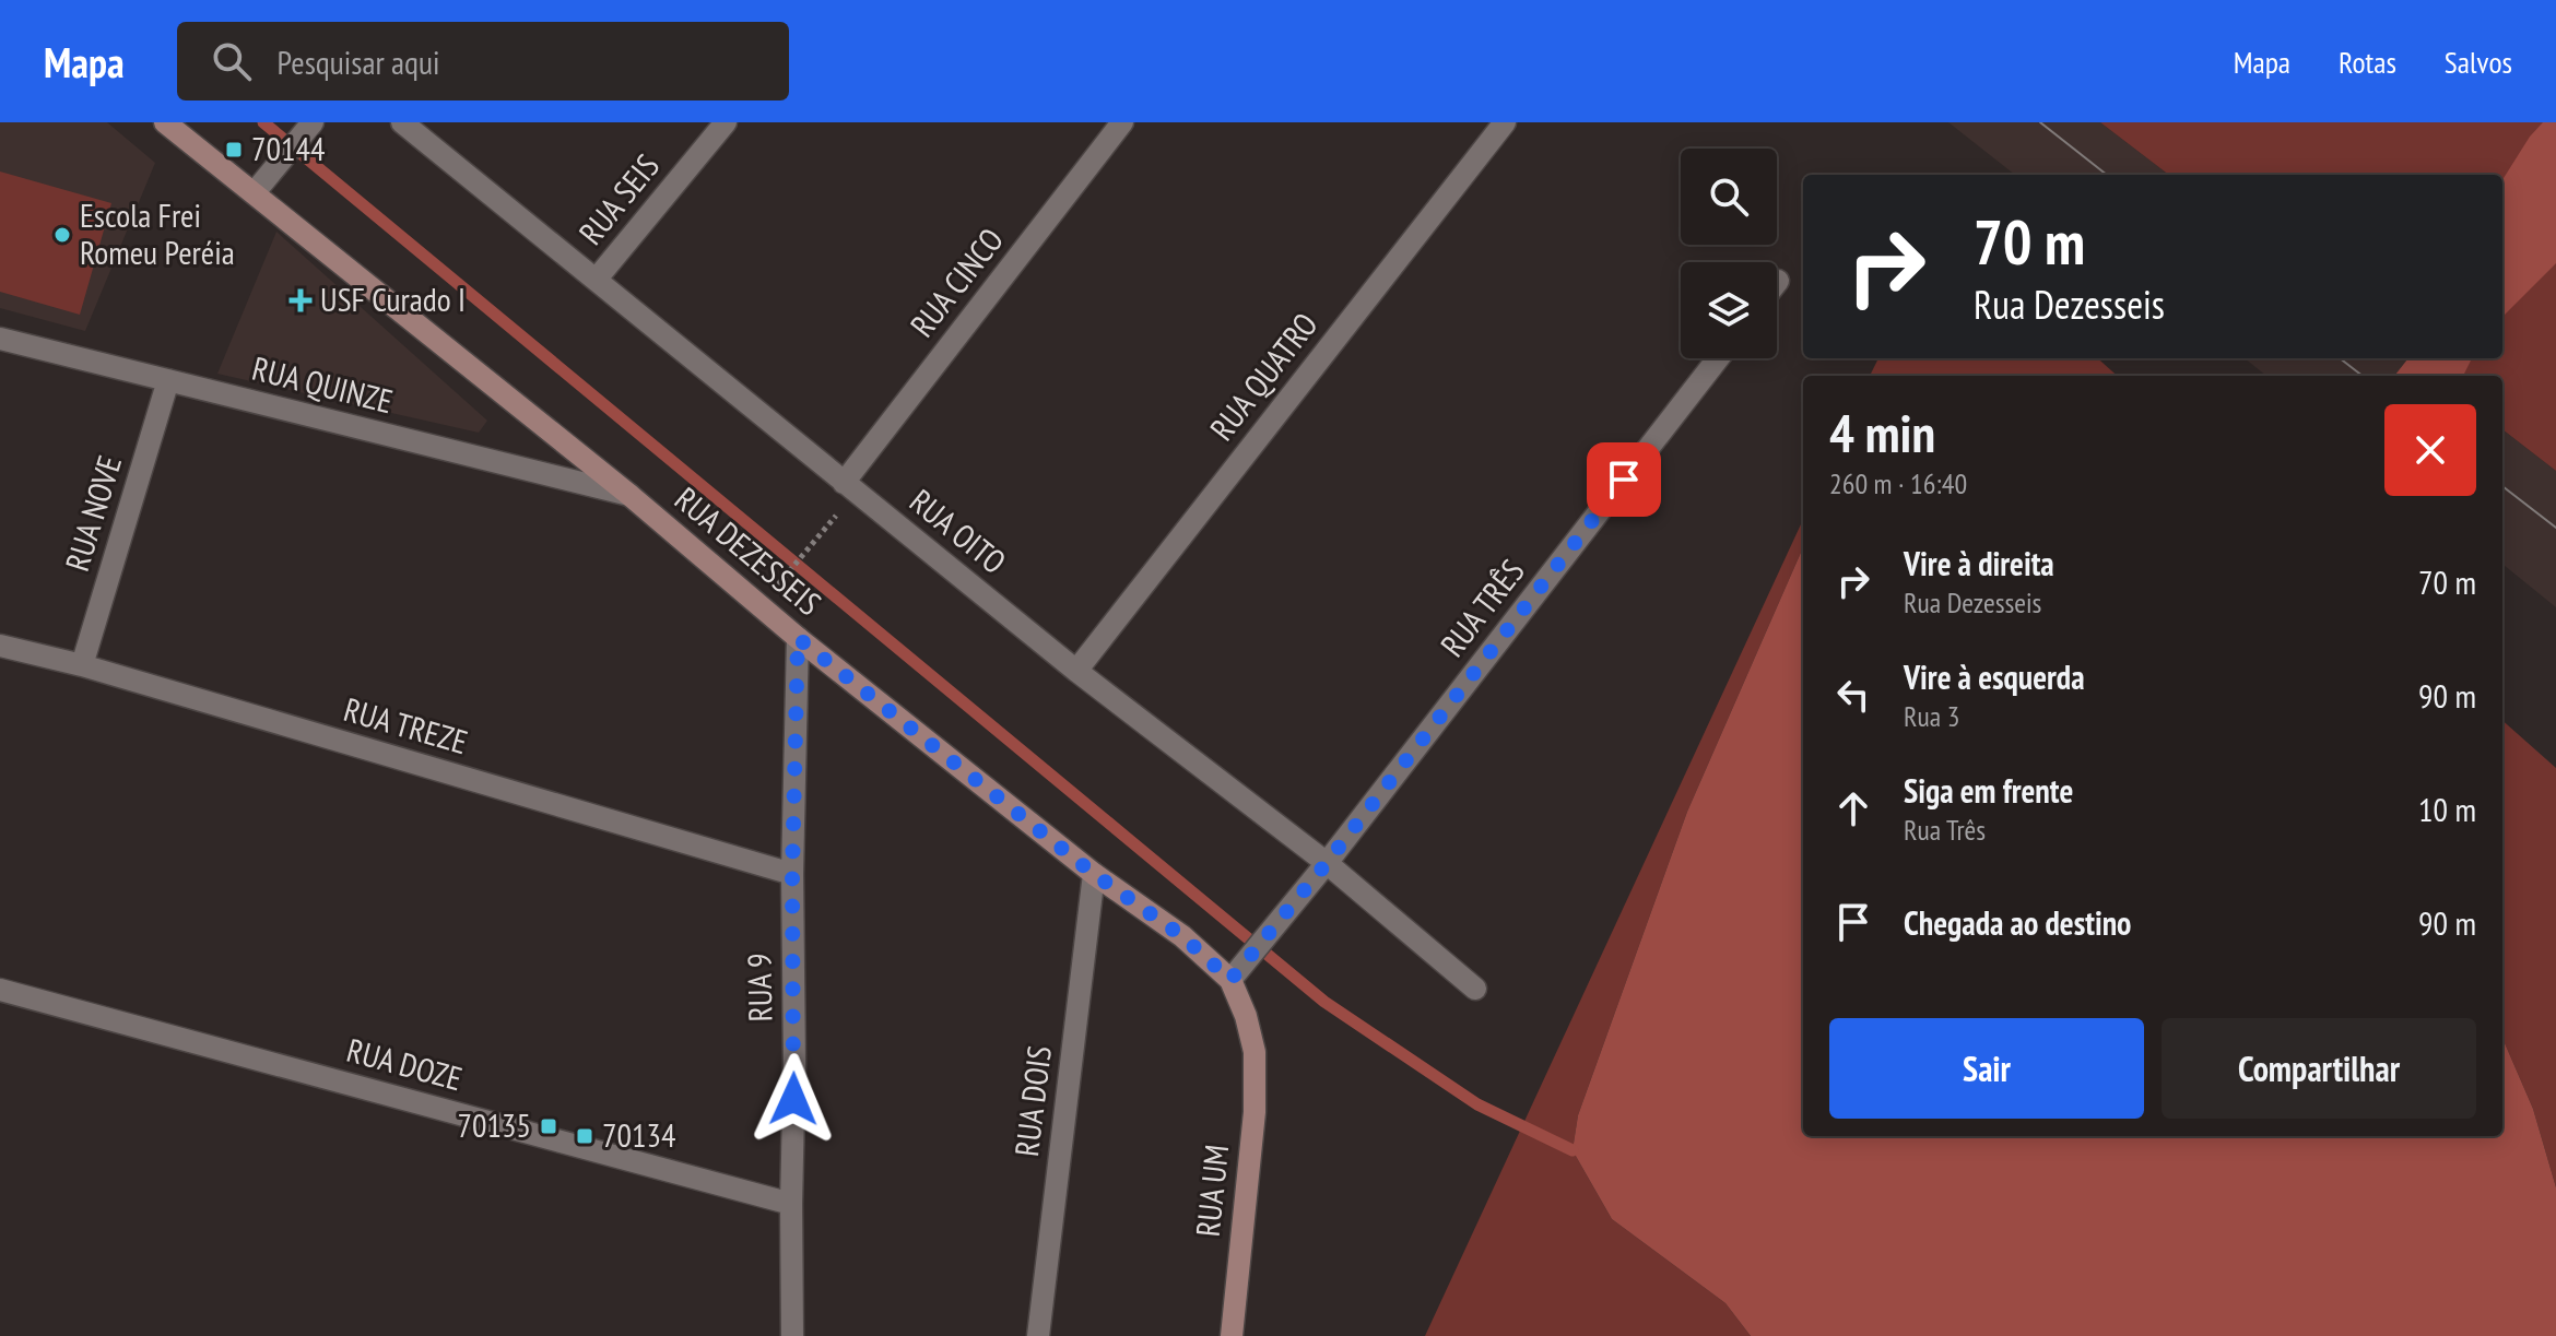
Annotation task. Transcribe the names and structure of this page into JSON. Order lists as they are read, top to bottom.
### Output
{
  "streets": {
    "street": [
      "RUA SEIS",
      "RUA CINCO",
      "RUA QUATRO",
      "RUA QUINZE",
      "RUA NOVE",
      "RUA OITO",
      "RUA DEZESSEIS",
      "RUA TRÊS",
      "RUA TREZE",
      "RUA 9",
      "RUA DOZE",
      "RUA DOIS",
      "RUA UM"
    ]
  },
  "crossings": [
    ["RUA SEIS", "RUA OITO"],
    ["RUA CINCO", "RUA OITO"],
    ["RUA QUATRO", "RUA OITO"],
    ["RUA QUINZE", "RUA NOVE"],
    ["RUA QUINZE", "RUA DEZESSEIS"],
    ["RUA NOVE", "RUA TREZE"],
    ["RUA OITO", "RUA TRÊS"],
    ["RUA DEZESSEIS", "RUA TRÊS"],
    ["RUA DEZESSEIS", "RUA 9"],
    ["RUA DEZESSEIS", "RUA DOIS"],
    ["RUA DEZESSEIS", "RUA UM"],
    ["RUA TREZE", "RUA 9"],
    ["RUA 9", "RUA DOZE"]
  ],
  "places": {
    "transit": ["70144", "70135", "70134"],
    "other": ["Escola Frei Romeu Peréia"],
    "health": ["USF Curado I"]
  },
  "page": {
    "header": "Mapa",
    "search": "Pesquisar aqui",
    "nav": ["Mapa", "Rotas", "Salvos"],
    "turn": ["70 m", "Rua Dezesseis"],
    "heading": ["4 min", "260 m · 16:40"],
    "list": [
      {
        "name": "Vire à direita",
        "note": "Rua Dezesseis",
        "value": "70 m"
      },
      {
        "name": "Vire à esquerda",
        "note": "Rua 3",
        "value": "90 m"
      },
      {
        "name": "Siga em frente",
        "note": "Rua Três",
        "value": "10 m"
      },
      {
        "name": "Chegada ao destino",
        "value": "90 m"
      }
    ],
    "buttons": ["Sair", "Compartilhar"]
  }
}
